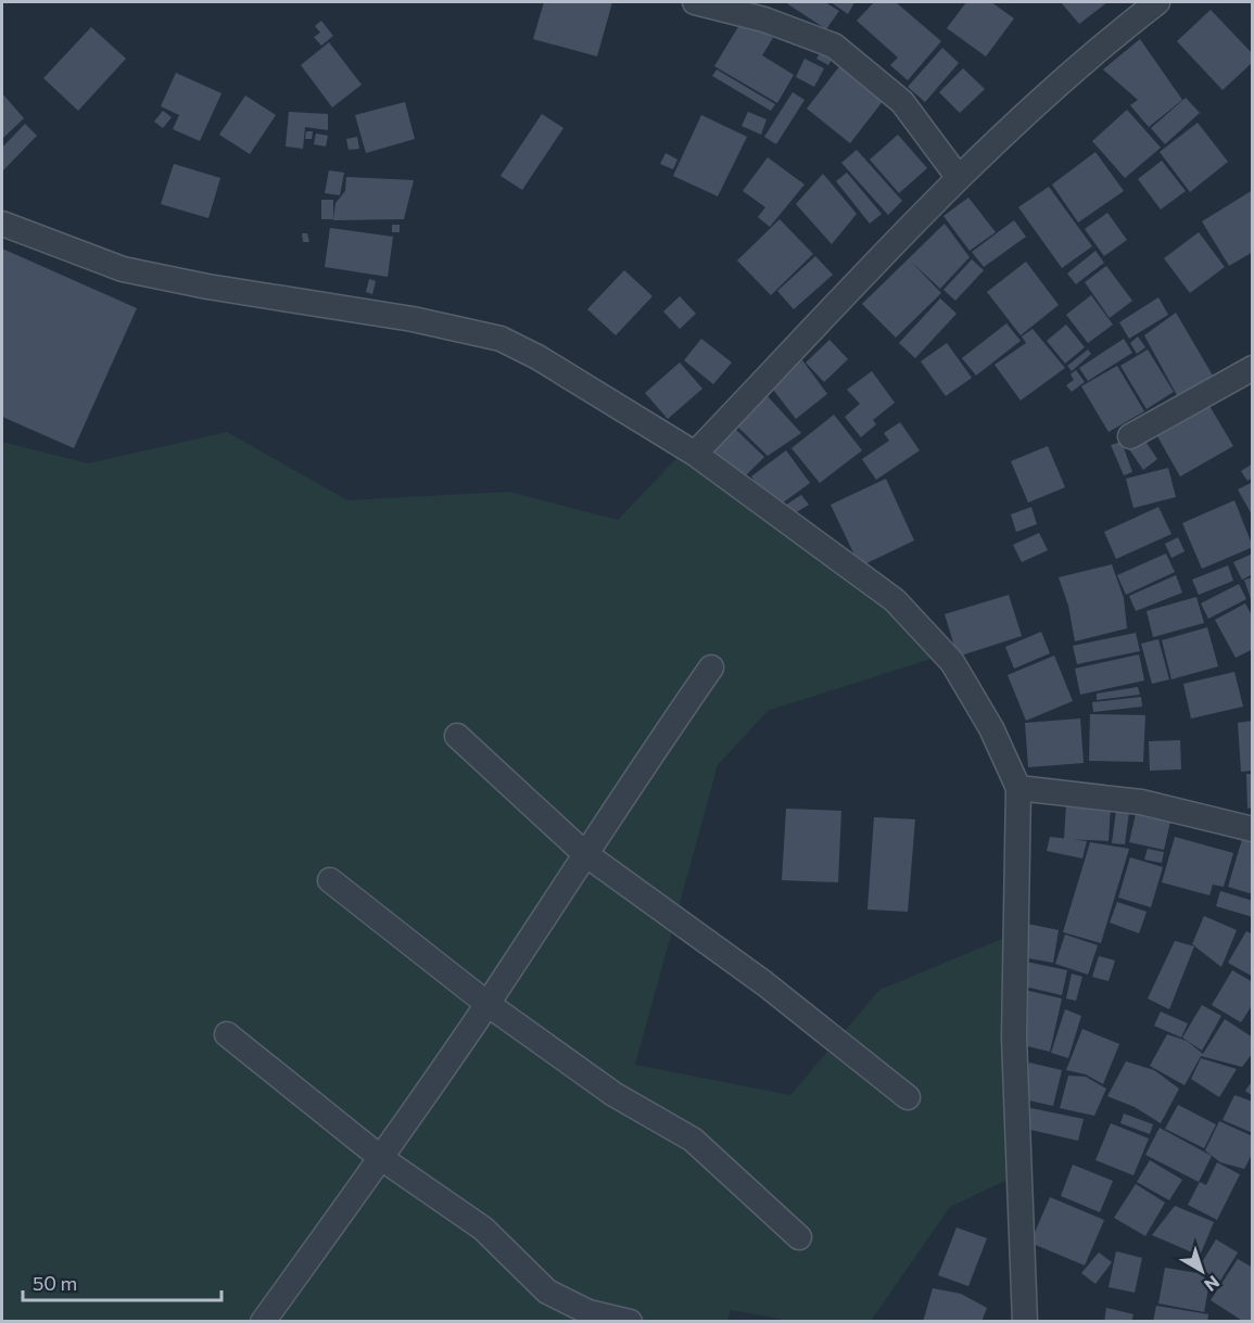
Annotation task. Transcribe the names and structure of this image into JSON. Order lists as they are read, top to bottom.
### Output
{
  "scale_bar": "50 m",
  "north": "bottom right"
}
